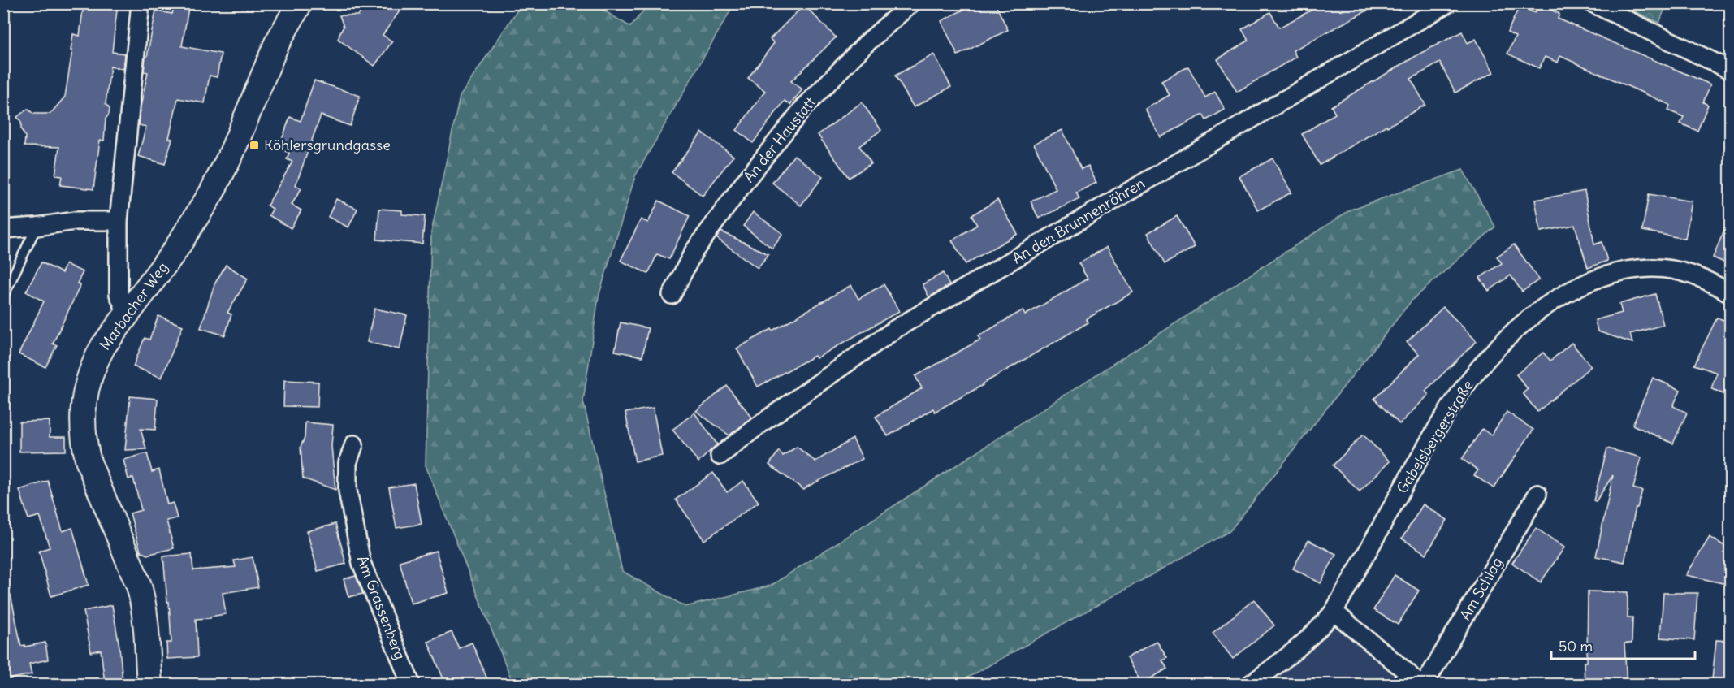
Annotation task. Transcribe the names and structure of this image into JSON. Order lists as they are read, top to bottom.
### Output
{
  "streets": {
    "main road": ["Marbacher Weg"],
    "street": [
      "An der Haustatt",
      "An den Brunnenröhren",
      "Gabelsbergerstraße",
      "Am Schlag",
      "Am Grassenberg"
    ]
  },
  "places": {
    "transit": ["Köhlersgrundgasse"]
  },
  "scale_bar": "50 m"
}
